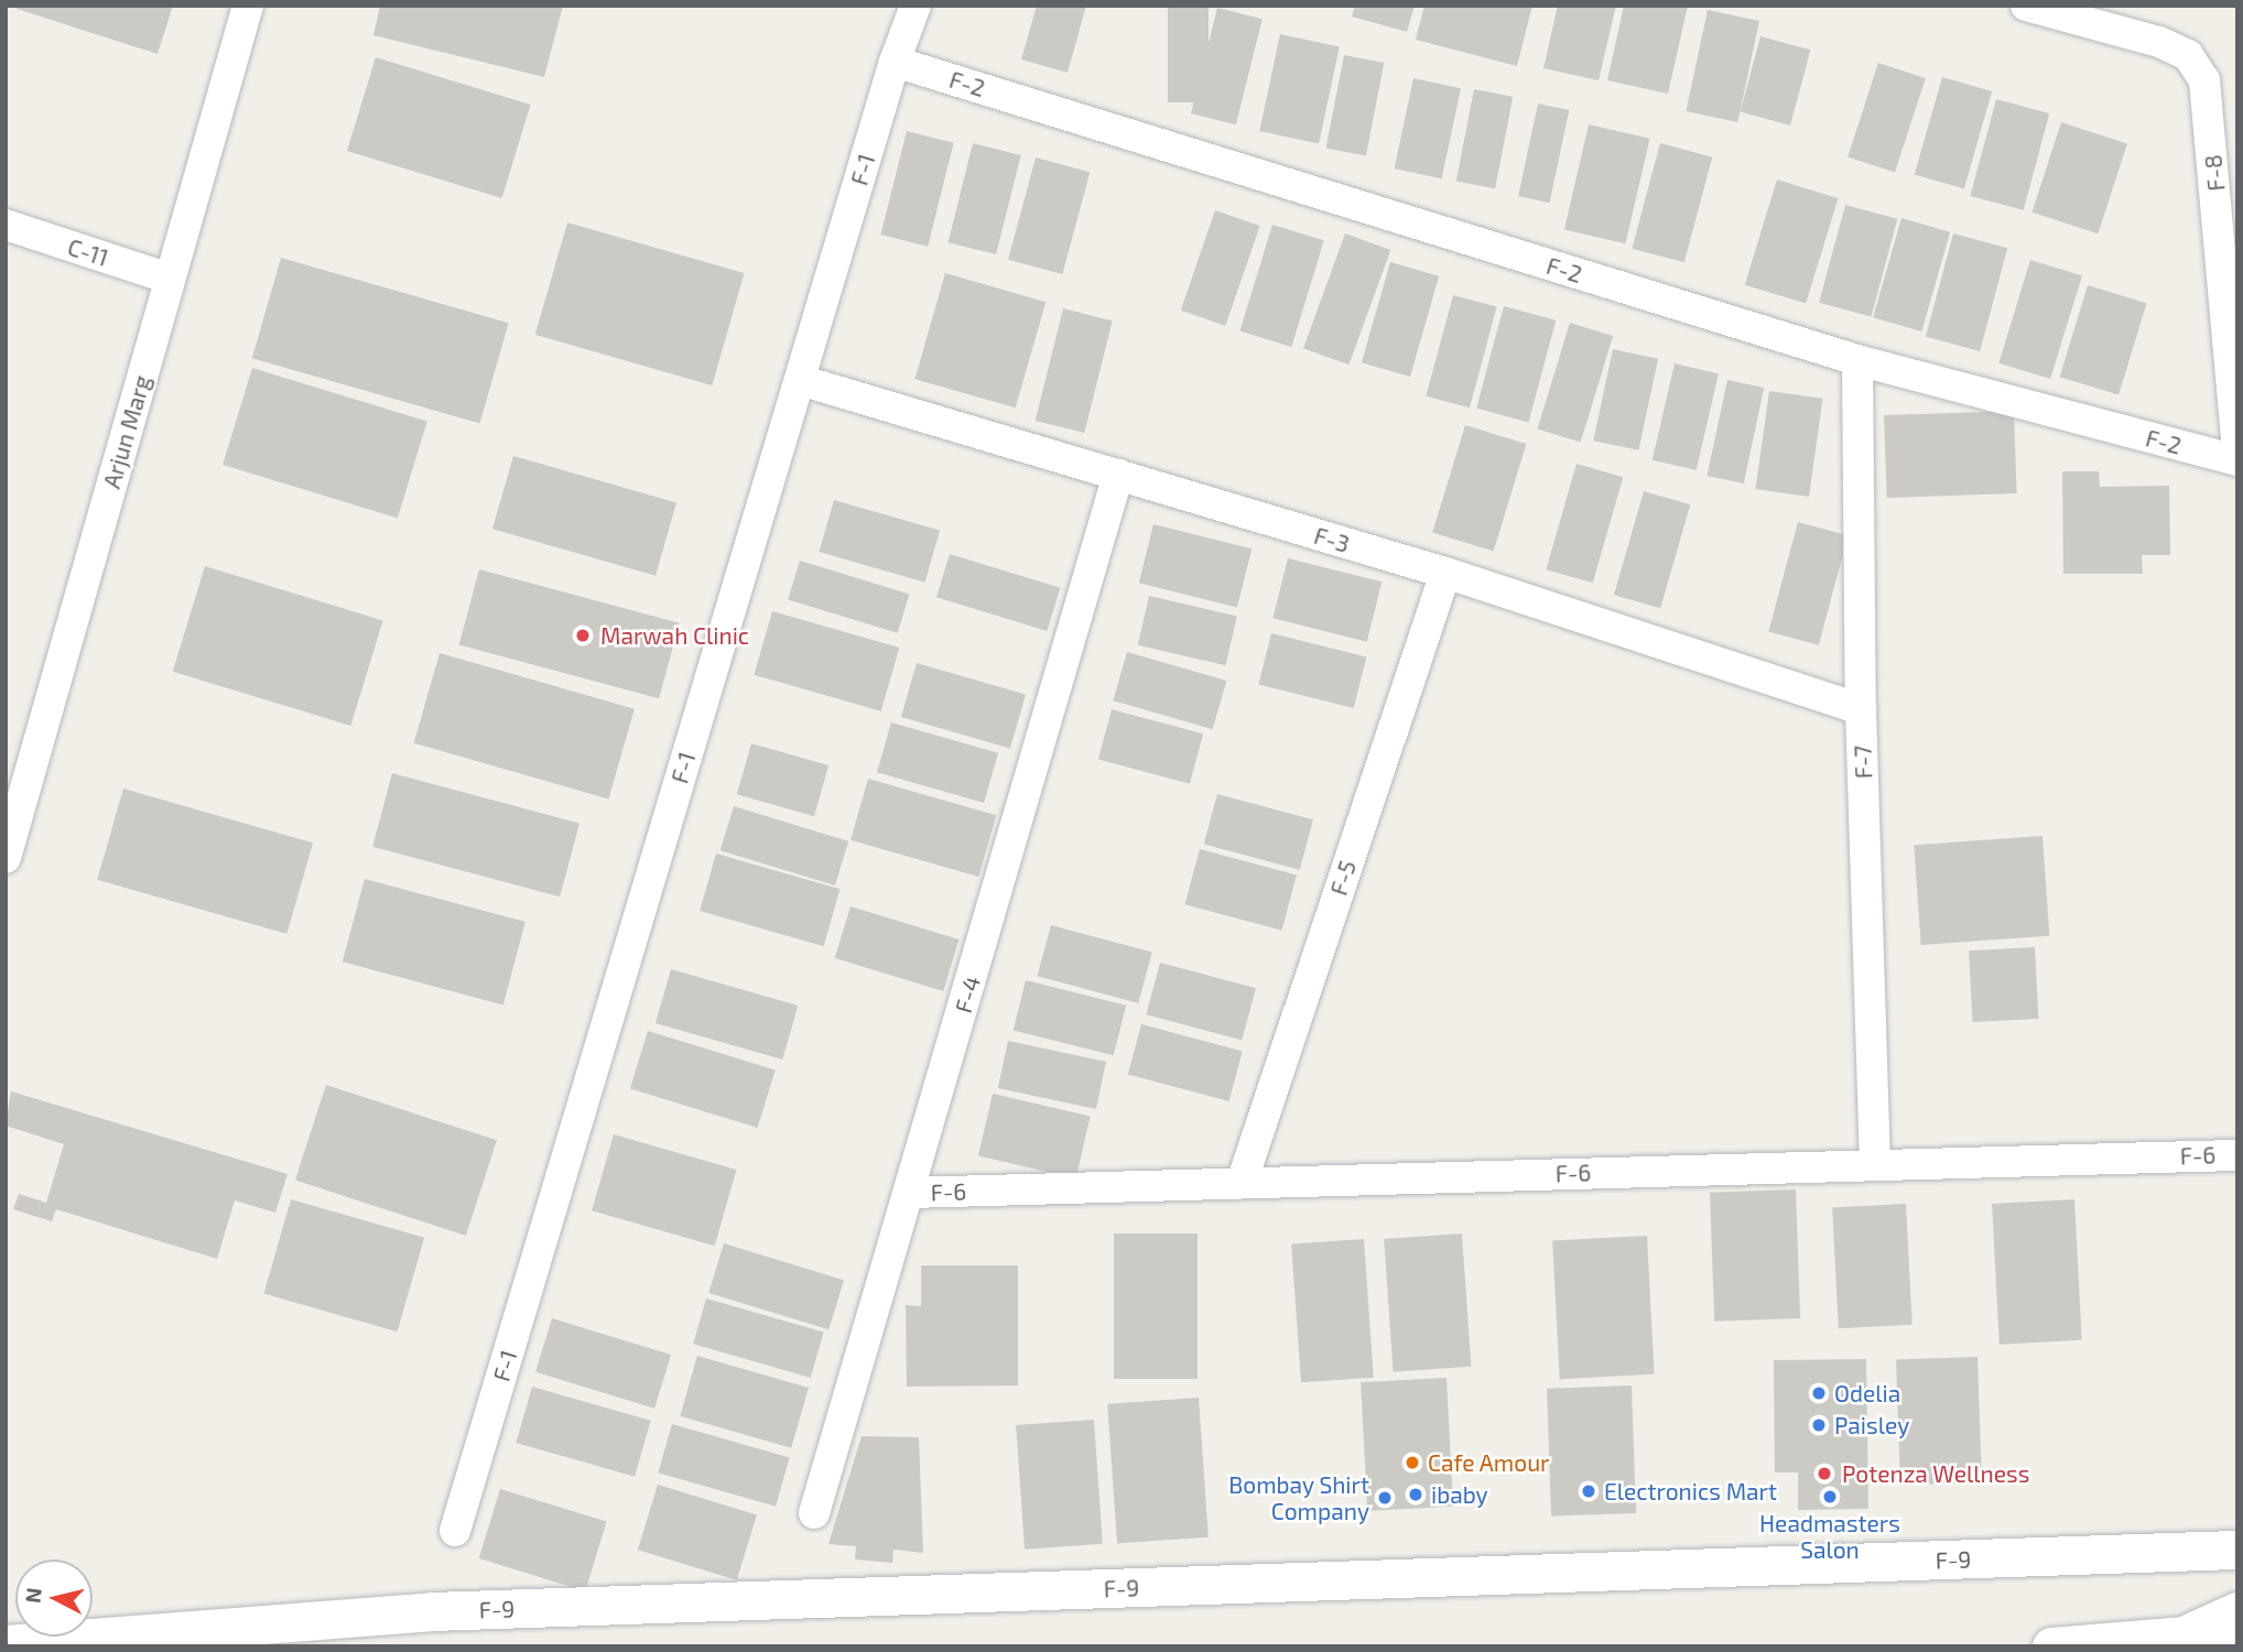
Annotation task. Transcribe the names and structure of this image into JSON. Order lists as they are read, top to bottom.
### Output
{
  "streets": {
    "street": [
      "F-2",
      "F-1",
      "F-8",
      "C-11",
      "Arjun Marg",
      "F-3",
      "F-7",
      "F-5",
      "F-4",
      "F-6",
      "F-9"
    ]
  },
  "crossings": [
    ["F-2", "F-1"],
    ["F-2", "F-7"],
    ["F-1", "F-3"],
    ["C-11", "Arjun Marg"],
    ["F-3", "F-7"],
    ["F-3", "F-5"],
    ["F-3", "F-4"],
    ["F-7", "F-6"],
    ["F-5", "F-6"],
    ["F-4", "F-6"]
  ],
  "places": [
    "Marwah Clinic",
    "Odelia",
    "Paisley",
    "Cafe Amour",
    "Potenza Wellness",
    "Electronics Mart",
    "ibaby",
    "Headmasters Salon",
    "Bombay Shirt Company"
  ],
  "north": "left"
}
